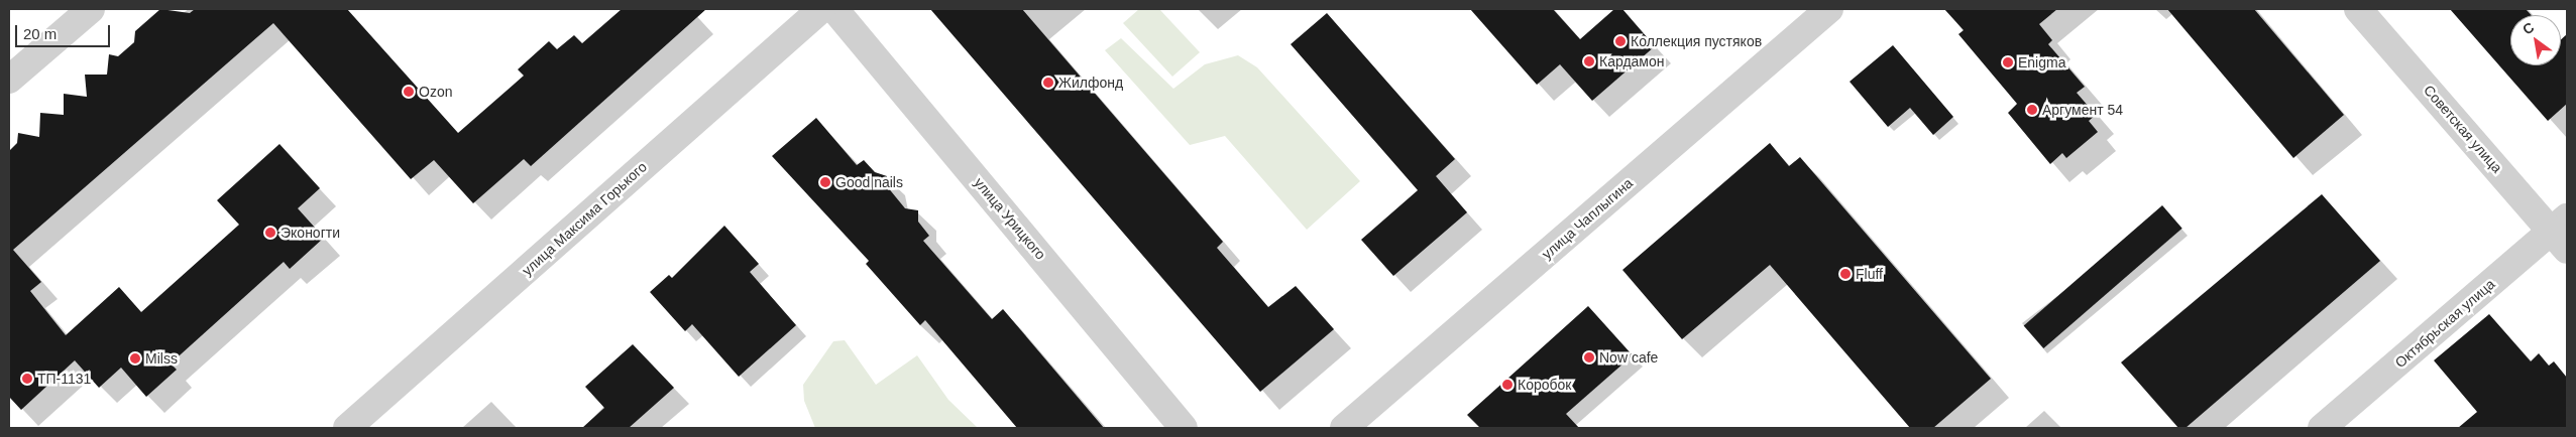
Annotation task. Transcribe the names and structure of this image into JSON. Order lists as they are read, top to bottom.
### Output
{
  "streets": {
    "street": [
      "Советская улица",
      "улица Максима Горького",
      "улица Урицкого",
      "улица Чаплыгина",
      "Октябрьская улица"
    ]
  },
  "crossings": [
    ["Советская улица", "Октябрьская улица"]
  ],
  "places": [
    "Коллекция пустяков",
    "Кардамон",
    "Enigma",
    "Жилфонд",
    "Ozon",
    "Аргумент 54",
    "Good nails",
    "Эконогти",
    "Fluff",
    "Now cafe",
    "Milss",
    "ТП-1131",
    "Коробок"
  ],
  "scale_bar": "20 m",
  "north": "top left"
}
